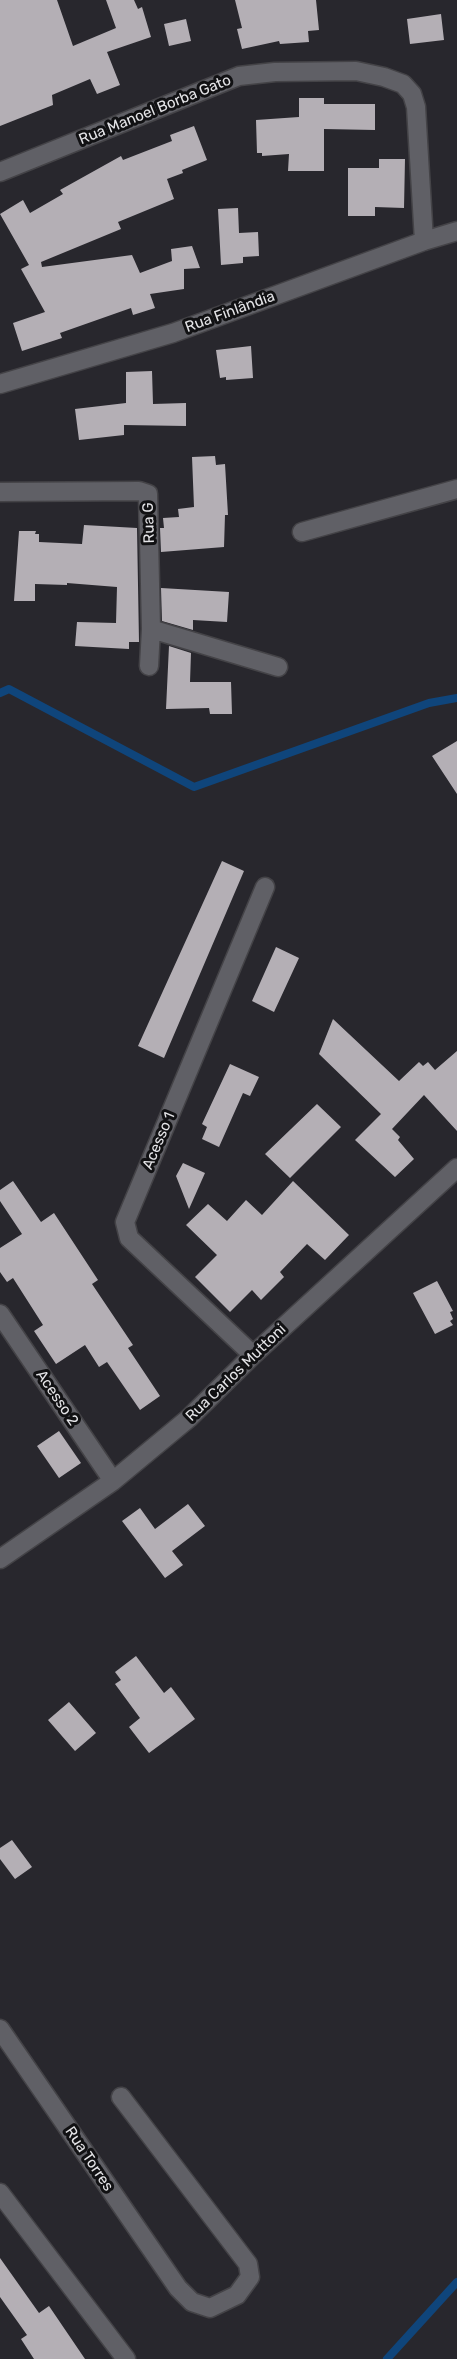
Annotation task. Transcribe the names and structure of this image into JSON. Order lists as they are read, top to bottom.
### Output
{
  "streets": {
    "street": [
      "Rua Manoel Borba Gato",
      "Rua Finlândia",
      "Rua G",
      "Acesso 1",
      "Rua Carlos Muttoni",
      "Acesso 2",
      "Rua Torres"
    ]
  },
  "crossings": [
    ["Rua Manoel Borba Gato", "Rua Finlândia"],
    ["Acesso 1", "Rua Carlos Muttoni"],
    ["Rua Carlos Muttoni", "Acesso 2"]
  ]
}
